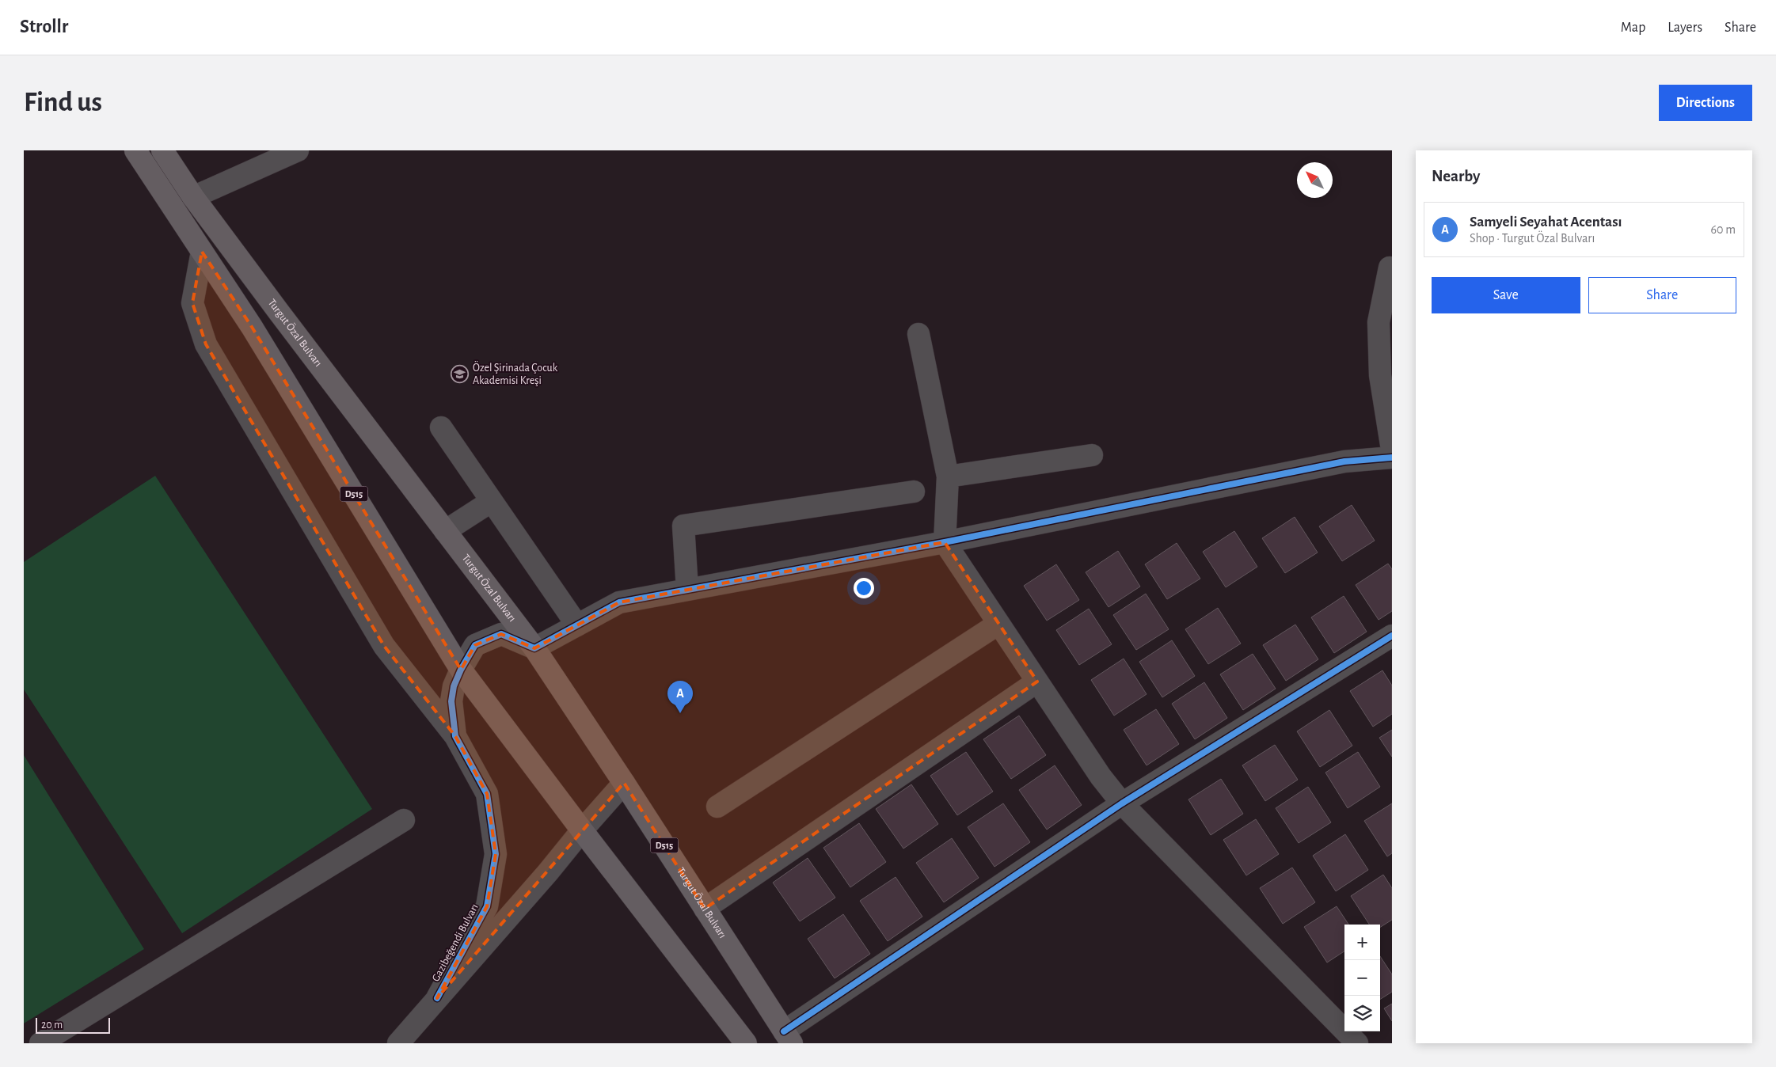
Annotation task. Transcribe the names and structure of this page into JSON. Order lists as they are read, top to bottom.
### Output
{
  "streets": {
    "highway": ["Turgut Özal Bulvarı", "D515"],
    "street": ["Gazibeğendi Bulvarı"]
  },
  "crossings": [
    ["Turgut Özal Bulvarı", "Gazibeğendi Bulvarı"],
    ["D515", "Gazibeğendi Bulvarı"]
  ],
  "places": {
    "school or university": ["Özel Şirinada Çocuk Akademisi Kreşi"]
  },
  "scale_bar": "20 m",
  "north": "top left",
  "page": {
    "header": "Strollr",
    "nav": ["Map", "Layers", "Share"],
    "buttons": [
      "Directions",
      ["Save", "Share"]
    ],
    "title": "Find us",
    "heading": "Nearby",
    "list": [
      {
        "mark": "A",
        "name": "Samyeli Seyahat Acentası",
        "note": "Shop · Turgut Özal Bulvarı",
        "value": "60 m"
      }
    ],
    "pins": "A",
    "map_buttons": ["+", "−"],
    "scale": "20 m"
  }
}
